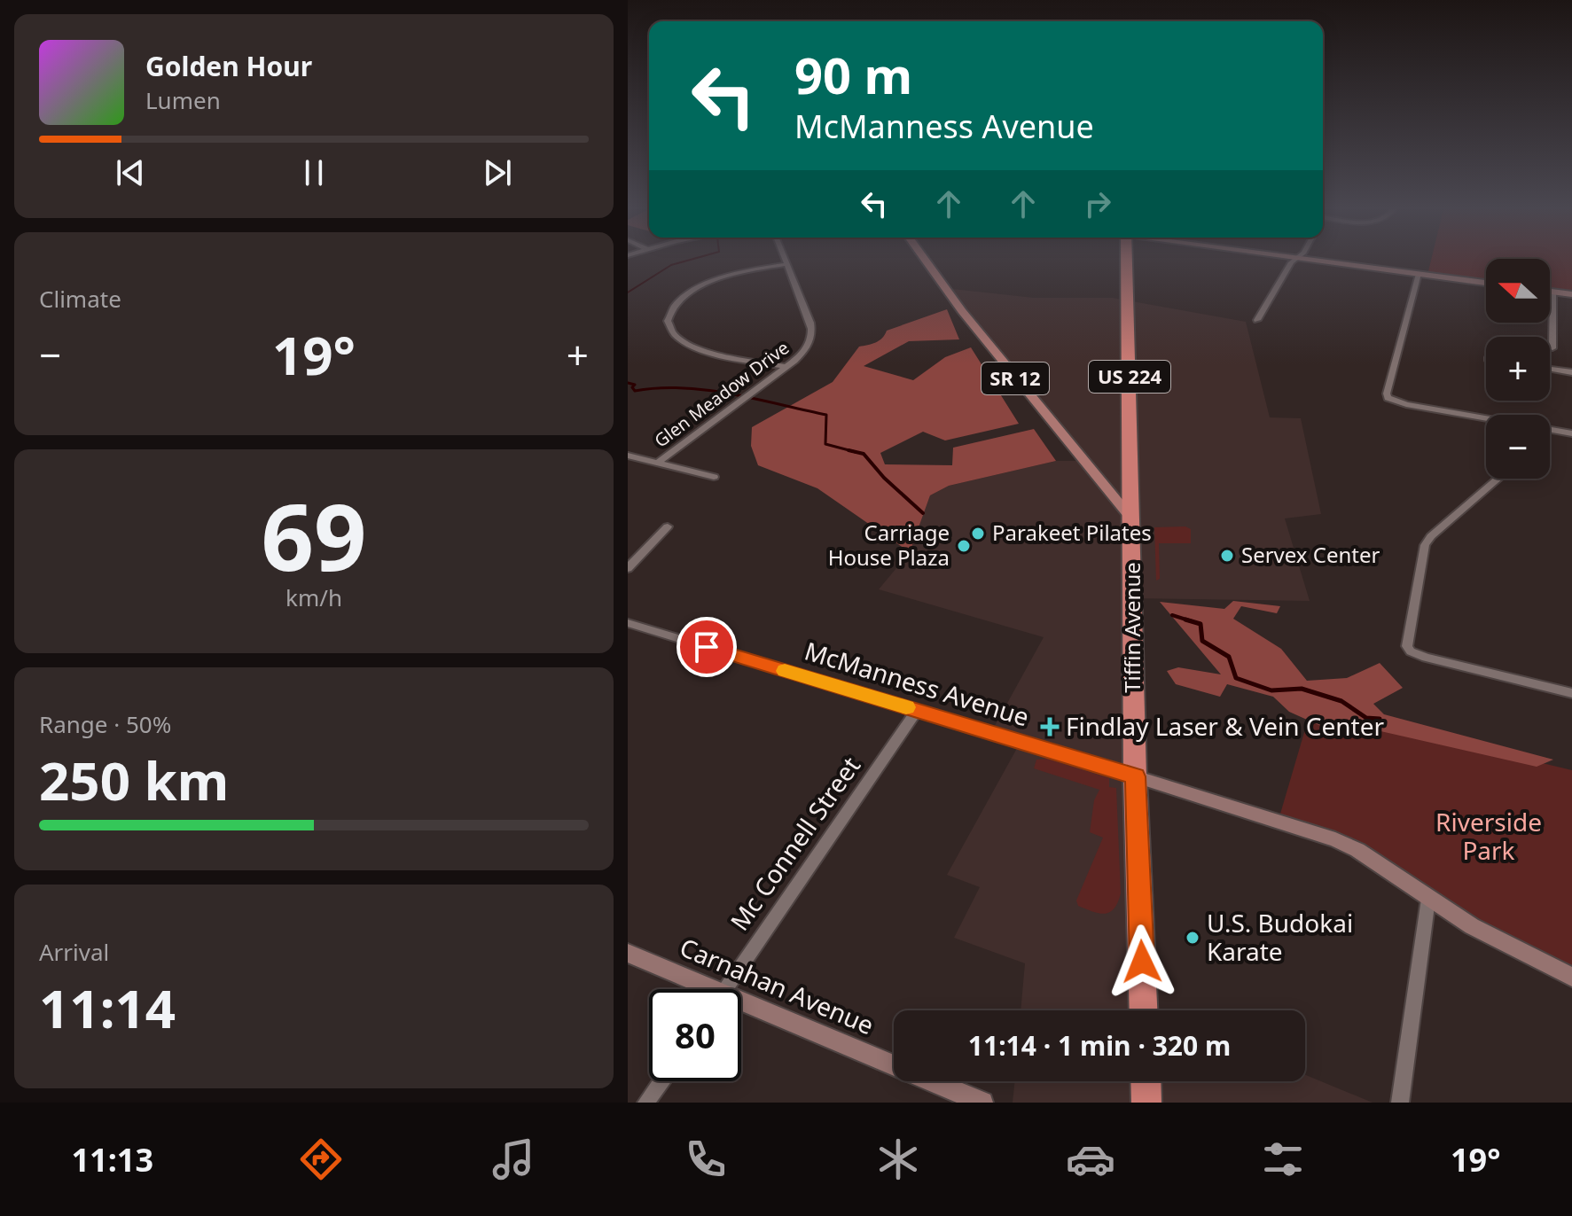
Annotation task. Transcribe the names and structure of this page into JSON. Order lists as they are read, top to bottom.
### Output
{
  "streets": {
    "highway": ["US 224", "Tiffin Avenue"],
    "main road": ["SR 12"],
    "street": [
      "Glen Meadow Drive",
      "McManness Avenue",
      "Mc Connell Street",
      "Carnahan Avenue"
    ]
  },
  "crossings": [
    ["SR 12", "Tiffin Avenue"],
    ["Tiffin Avenue", "McManness Avenue"],
    ["McManness Avenue", "Mc Connell Street"]
  ],
  "parks": ["Riverside Park"],
  "places": {
    "other": [
      "Parakeet Pilates",
      "Carriage House Plaza",
      "Servex Center",
      "U.S. Budokai Karate"
    ],
    "health": ["Findlay Laser & Vein Center"]
  },
  "north": "left",
  "page": {
    "turn": ["90 m", "McManness Avenue"],
    "song": ["Golden Hour", "Lumen"],
    "tile": [
      "Climate",
      ["69", "km/h"],
      ["Range · 50%", "250 km"],
      ["Arrival", "11:14"]
    ],
    "map_buttons": ["+", "−"],
    "heat": ["−", "19°", "+"],
    "limit": "80",
    "trip": "11:14 · 1 min · 320 m",
    "tabs": ["11:13", "19°"]
  }
}
